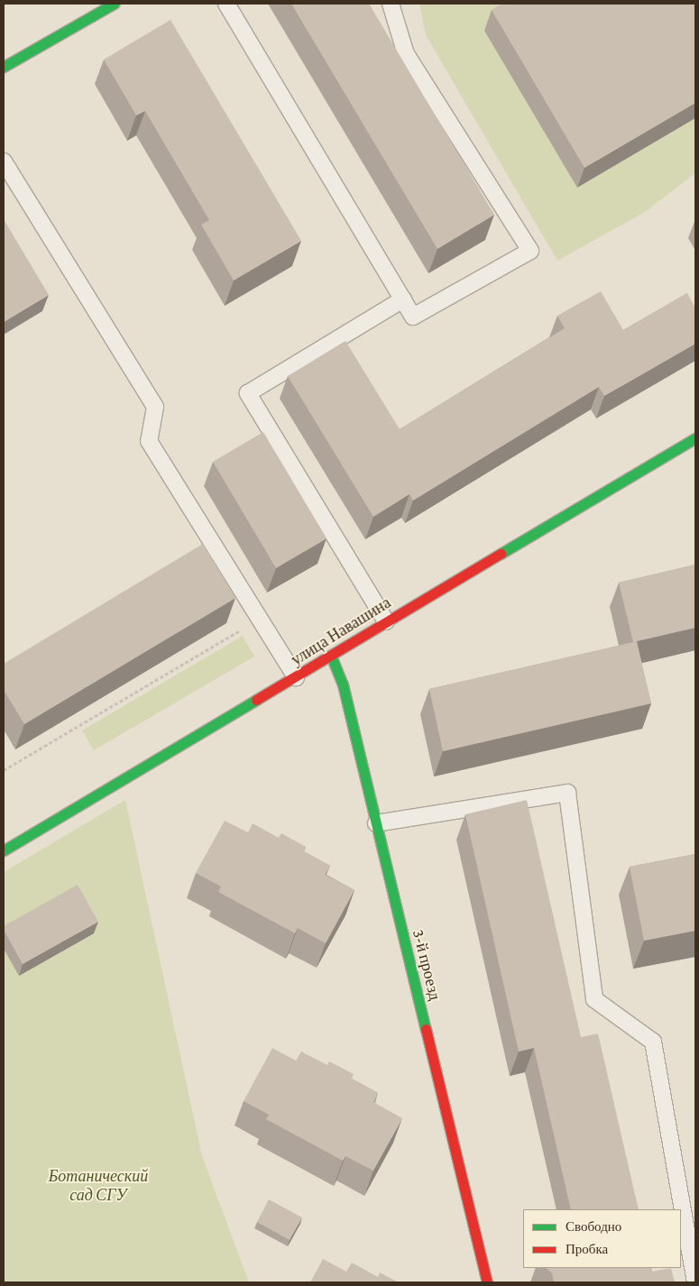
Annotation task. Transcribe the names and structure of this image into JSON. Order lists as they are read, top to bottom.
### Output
{
  "streets": {
    "main road": ["улица Навашина", "3-й проезд"]
  },
  "crossings": [
    ["улица Навашина", "3-й проезд"]
  ],
  "parks": ["Ботанический сад СГУ"],
  "legend": ["Свободно", "Пробка"]
}
